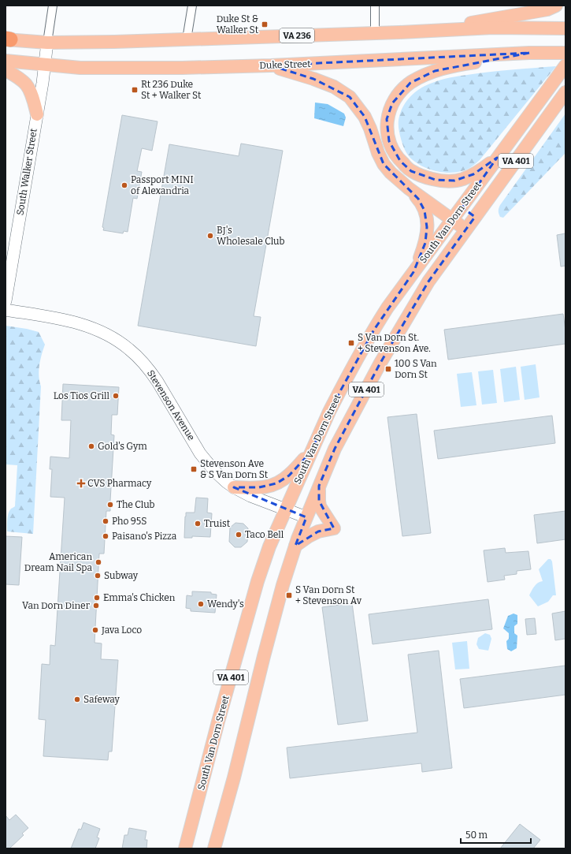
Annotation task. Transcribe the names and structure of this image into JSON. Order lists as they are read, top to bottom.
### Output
{
  "streets": {
    "main road": [
      "VA 236",
      "Duke Street",
      "VA 401",
      "South Van Dorn Street"
    ],
    "street": ["South Walker Street", "Stevenson Avenue"]
  },
  "crossings": [
    ["VA 236", "South Walker Street"],
    ["Duke Street", "South Walker Street"],
    ["South Van Dorn Street", "Stevenson Avenue"]
  ],
  "places": {
    "transit": [
      "Duke St & Walker St",
      "Rt 236 Duke St + Walker St",
      "S Van Dorn St. + Stevenson Ave.",
      "100 S Van Dorn St",
      "Stevenson Ave & S Van Dorn St",
      "S Van Dorn St + Stevenson Av"
    ],
    "other": [
      "Passport MINI of Alexandria",
      "BJ's Wholesale Club",
      "Los Tios Grill",
      "Gold's Gym",
      "The Club",
      "Pho 95S",
      "Truist",
      "Taco Bell",
      "Paisano's Pizza",
      "American Dream Nail Spa",
      "Subway",
      "Emma's Chicken",
      "Wendy's",
      "Van Dorn Diner",
      "Java Loco",
      "Safeway"
    ],
    "health": ["CVS Pharmacy"]
  },
  "scale_bar": "50 m"
}
